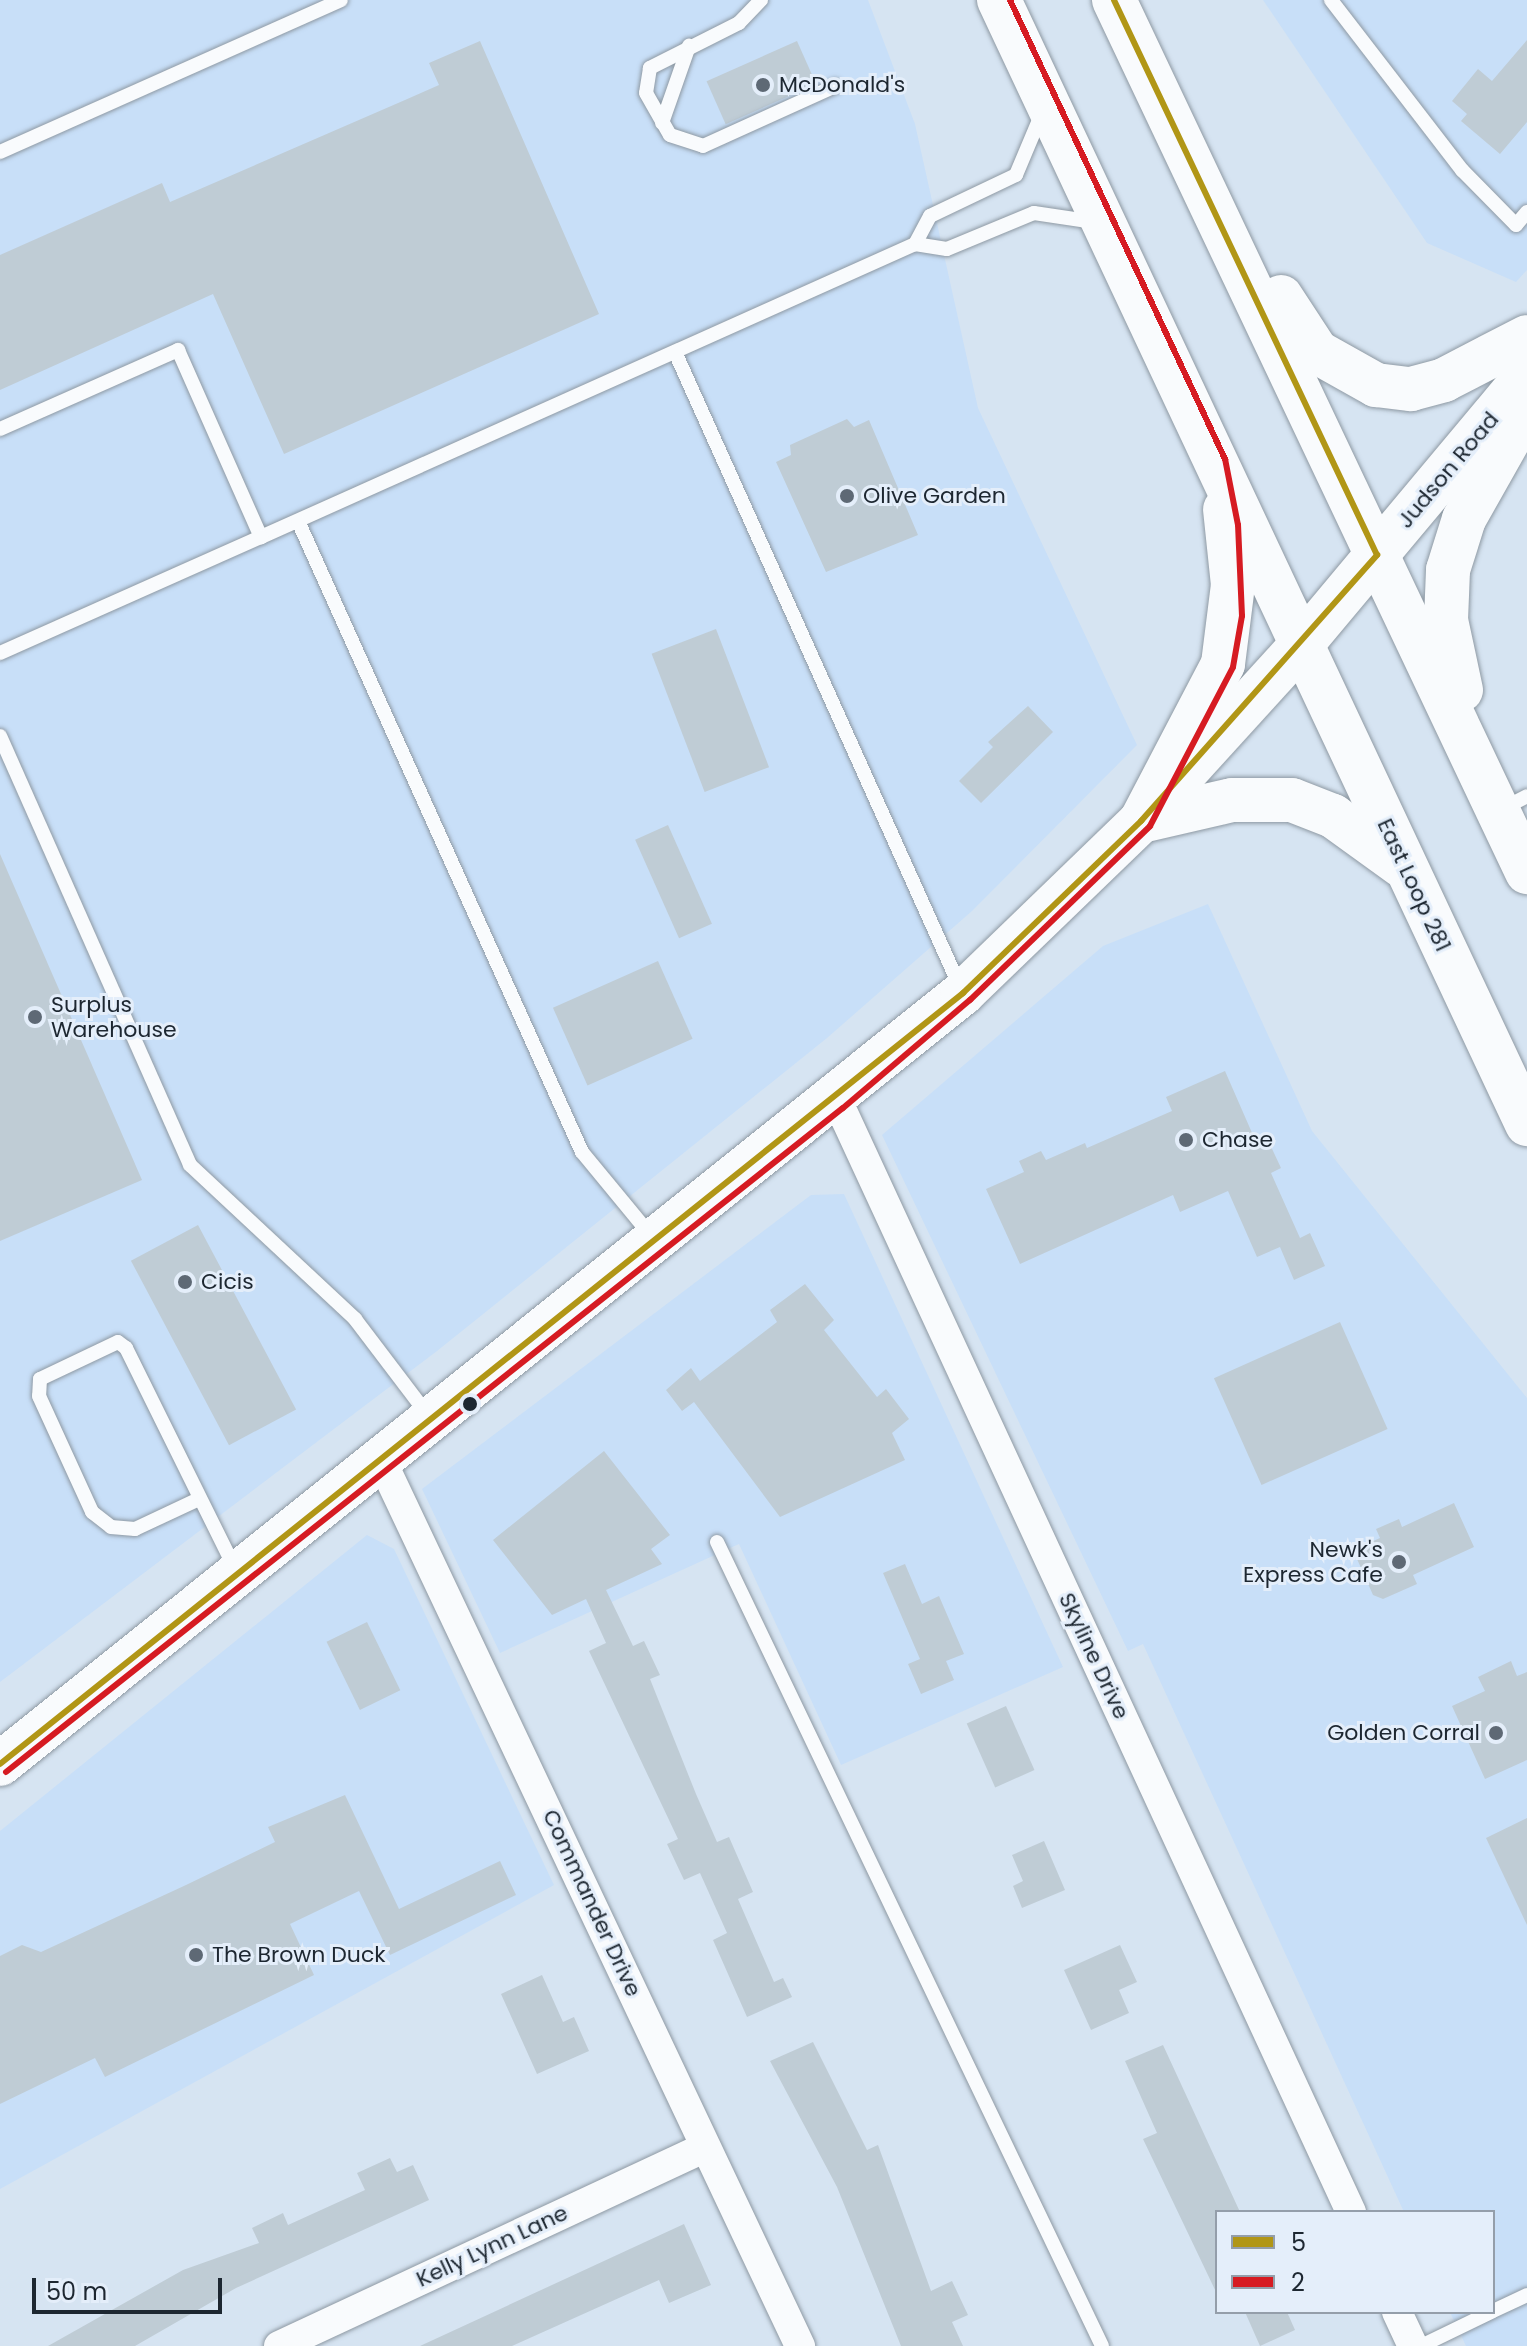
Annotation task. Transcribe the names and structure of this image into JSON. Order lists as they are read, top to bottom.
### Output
{
  "streets": {
    "main road": ["Judson Road", "East Loop 281"],
    "street": ["Skyline Drive", "Commander Drive", "Kelly Lynn Lane"]
  },
  "crossings": [
    ["Judson Road", "East Loop 281"],
    ["Judson Road", "Skyline Drive"],
    ["Judson Road", "Commander Drive"],
    ["Commander Drive", "Kelly Lynn Lane"]
  ],
  "places": [
    "McDonald's",
    "Olive Garden",
    "Surplus Warehouse",
    "Chase",
    "Cicis",
    "Newk's Express Cafe",
    "Golden Corral",
    "The Brown Duck"
  ],
  "lines": ["transit line 5", "transit line 2"],
  "legend": ["5", "2"],
  "scale_bar": "50 m"
}
